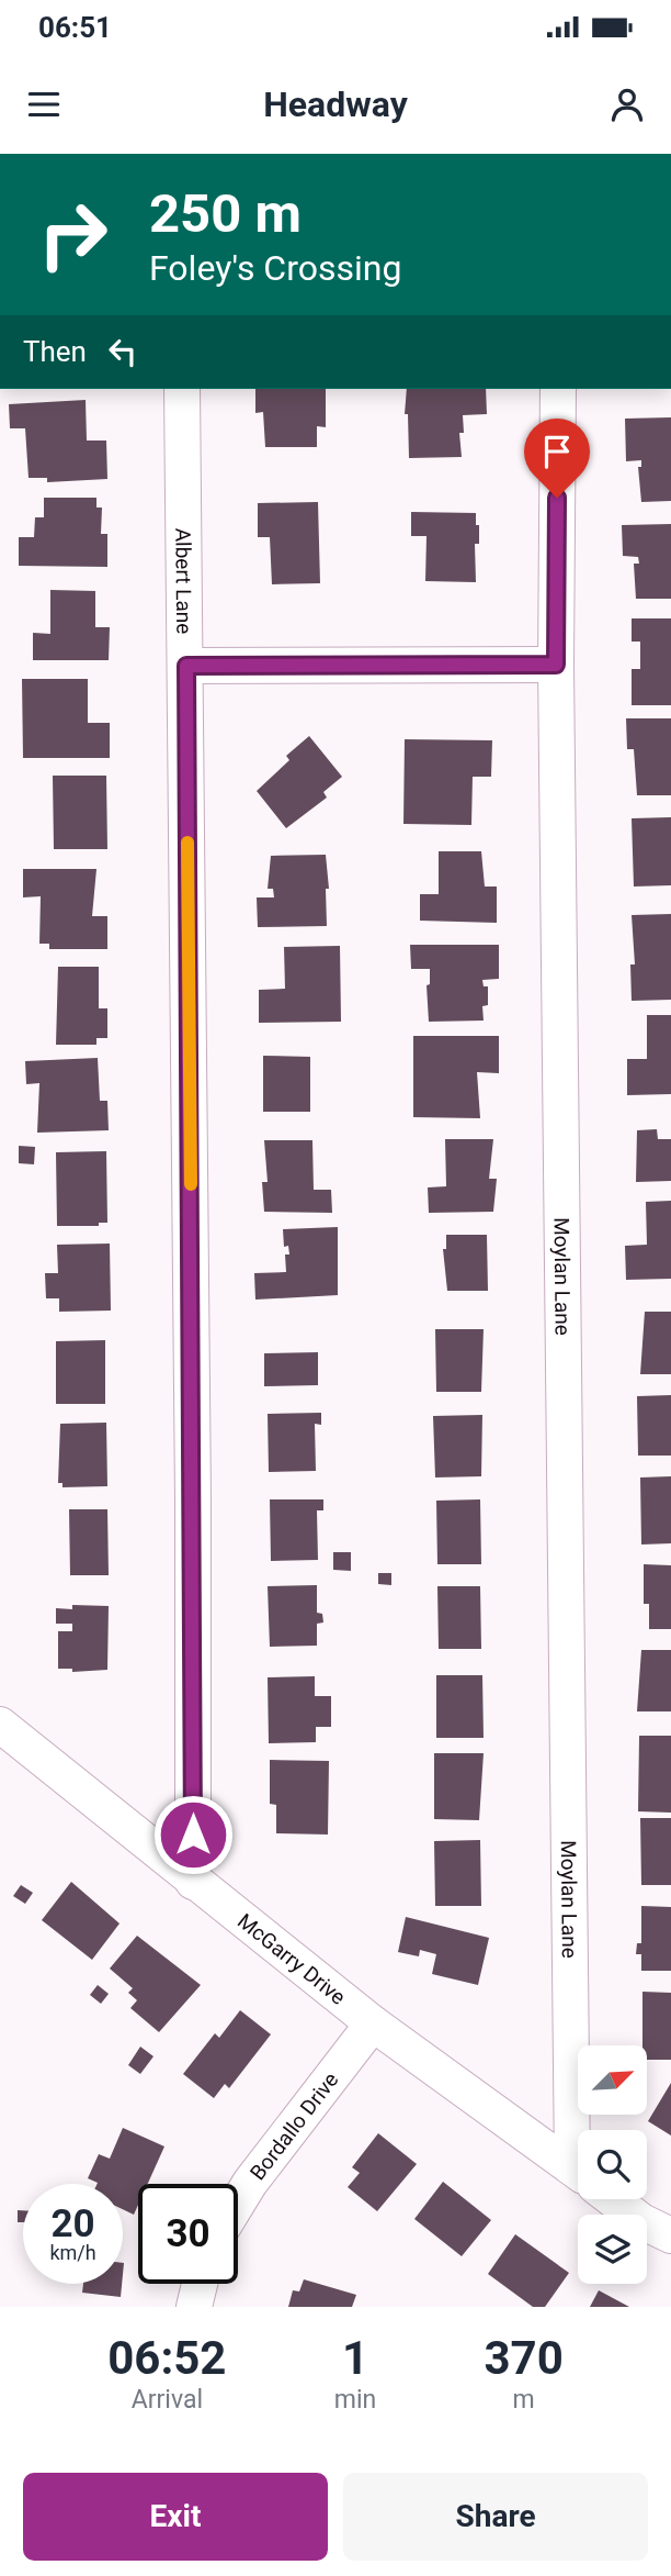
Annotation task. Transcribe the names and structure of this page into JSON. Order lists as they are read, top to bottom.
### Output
{
  "streets": {
    "street": [
      "Albert Lane",
      "Moylan Lane",
      "McGarry Drive",
      "Bordallo Drive"
    ]
  },
  "crossings": [
    ["Albert Lane", "McGarry Drive"],
    ["McGarry Drive", "Bordallo Drive"]
  ],
  "north": "top right",
  "page": {
    "status": "06:51",
    "header": "Headway",
    "turn": ["250 m", "Foley's Crossing"],
    "then": "Then",
    "speed": "20 km/h",
    "limit": "30",
    "eta": [
      "06:52",
      "Arrival",
      "1",
      "min",
      "370",
      "m"
    ],
    "buttons": ["Exit", "Share"]
  }
}
